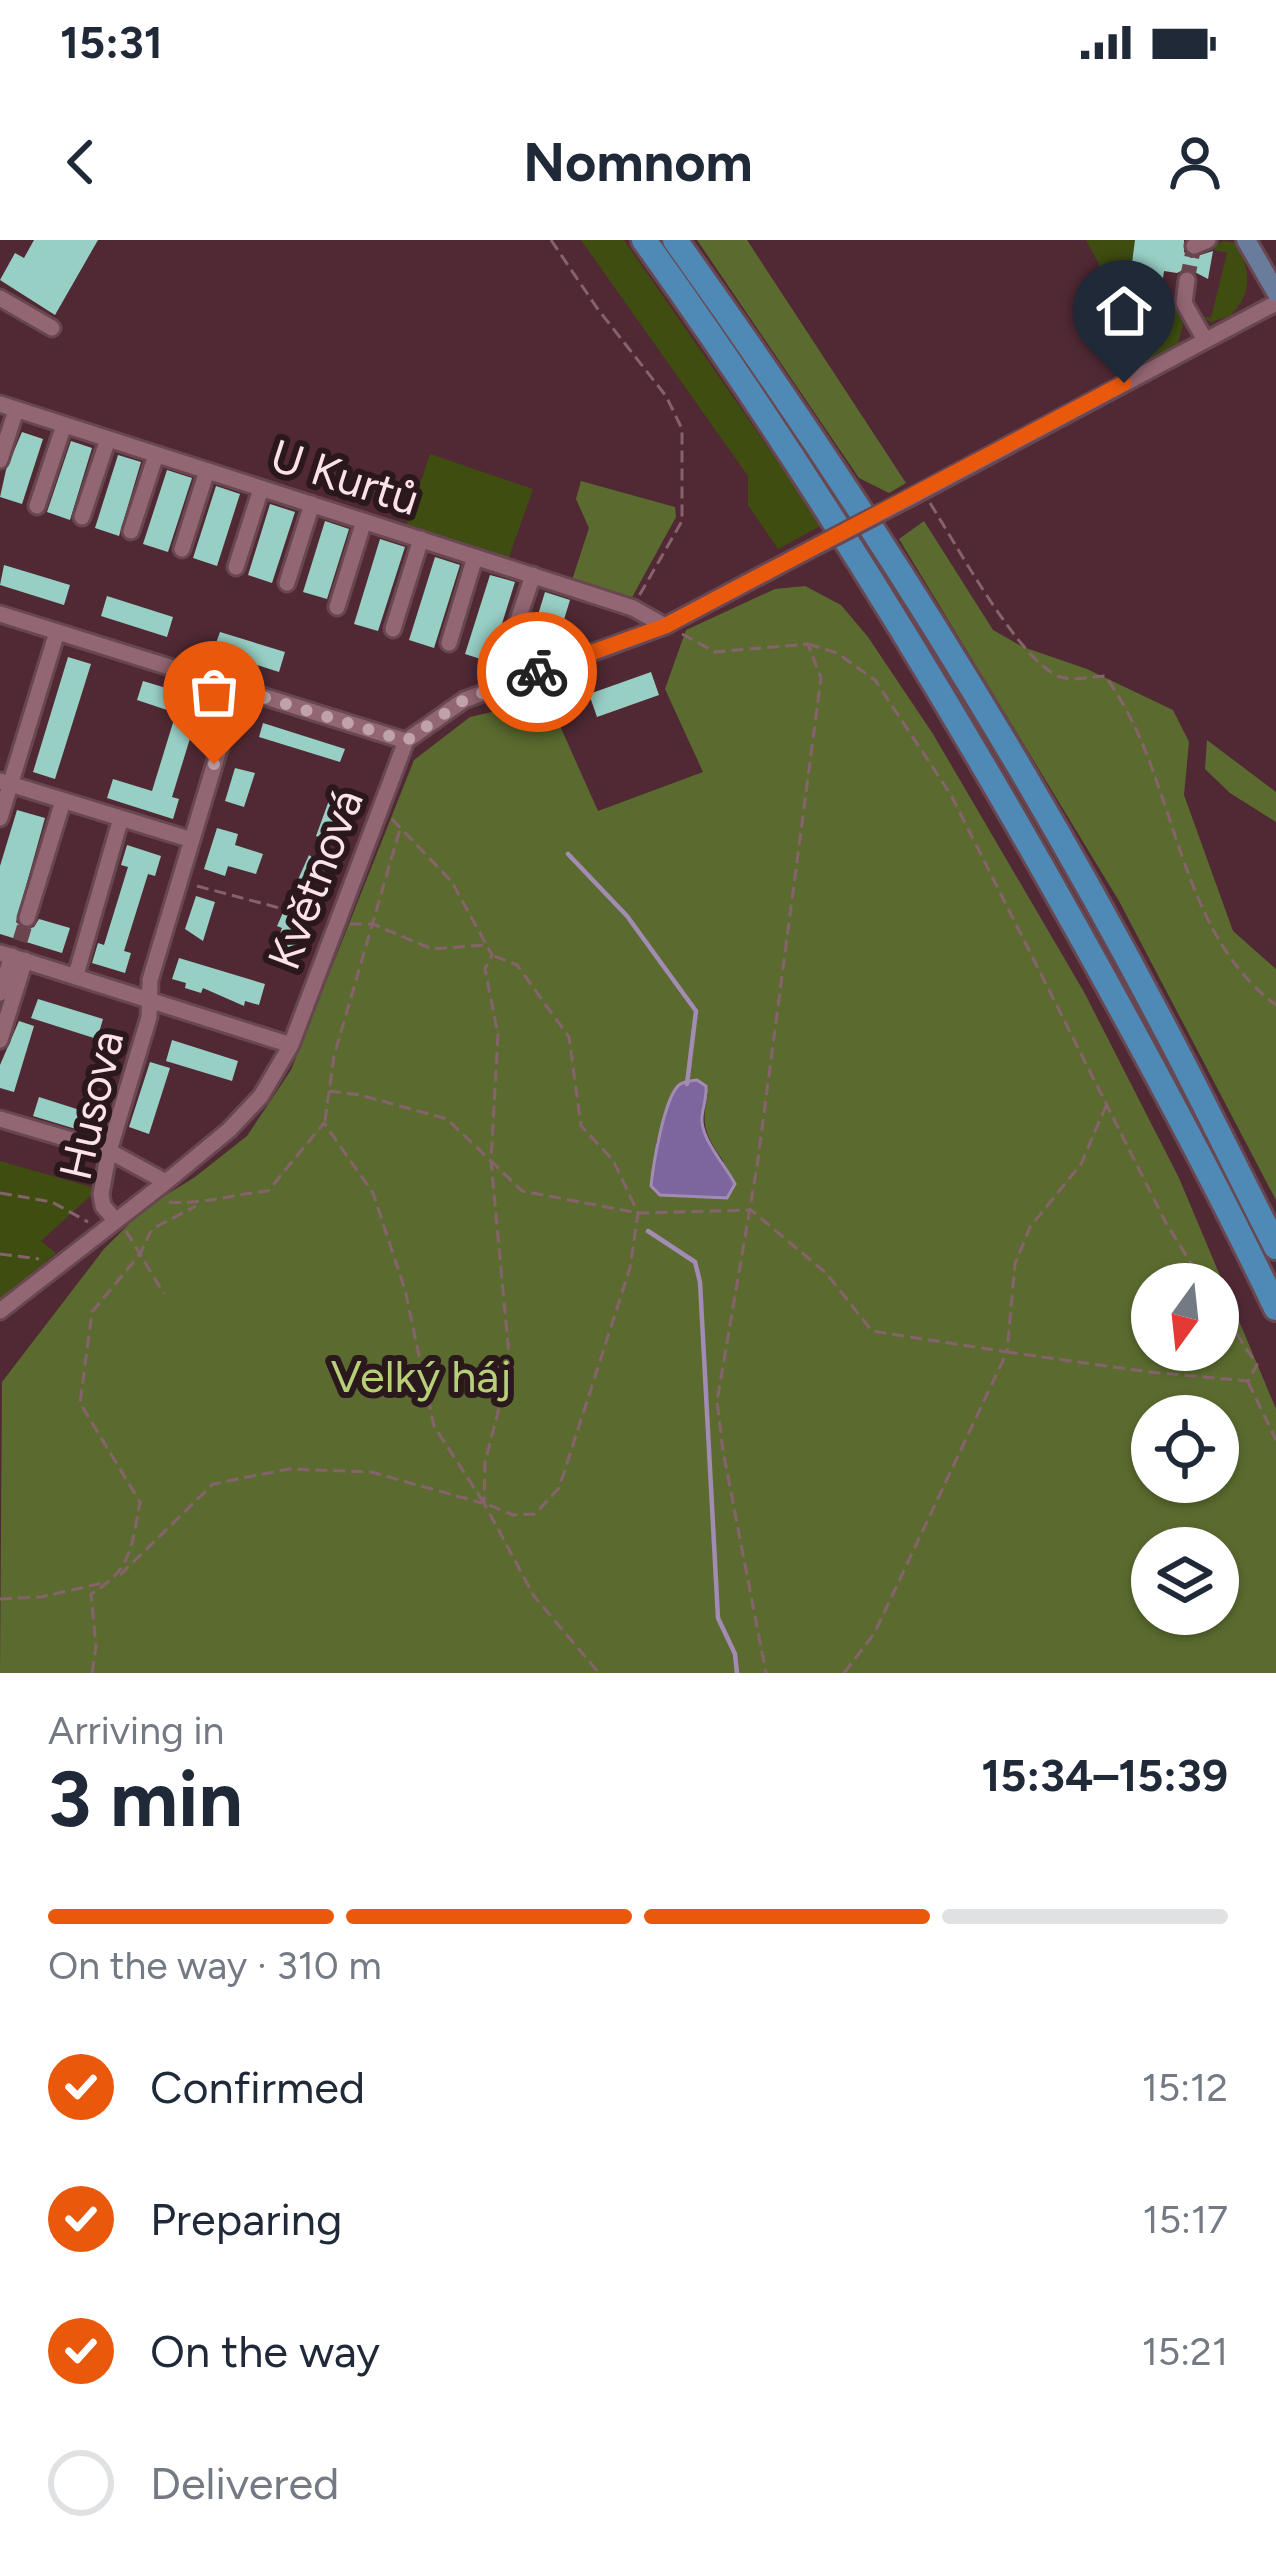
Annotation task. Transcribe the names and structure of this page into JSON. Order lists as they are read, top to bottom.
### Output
{
  "streets": {
    "street": ["U Kurtů", "Květnová", "Husova"]
  },
  "crossings": [
    ["Květnová", "Husova"]
  ],
  "parks": ["Velký háj"],
  "north": "bottom",
  "page": {
    "status": "15:31",
    "header": "Nomnom",
    "heading": ["3 min", "Arriving in", "15:34–15:39"],
    "bar": "On the way · 310 m",
    "list": [
      ["Confirmed", "15:12"],
      ["Preparing", "15:17"],
      ["On the way", "15:21"],
      "Delivered"
    ]
  }
}
